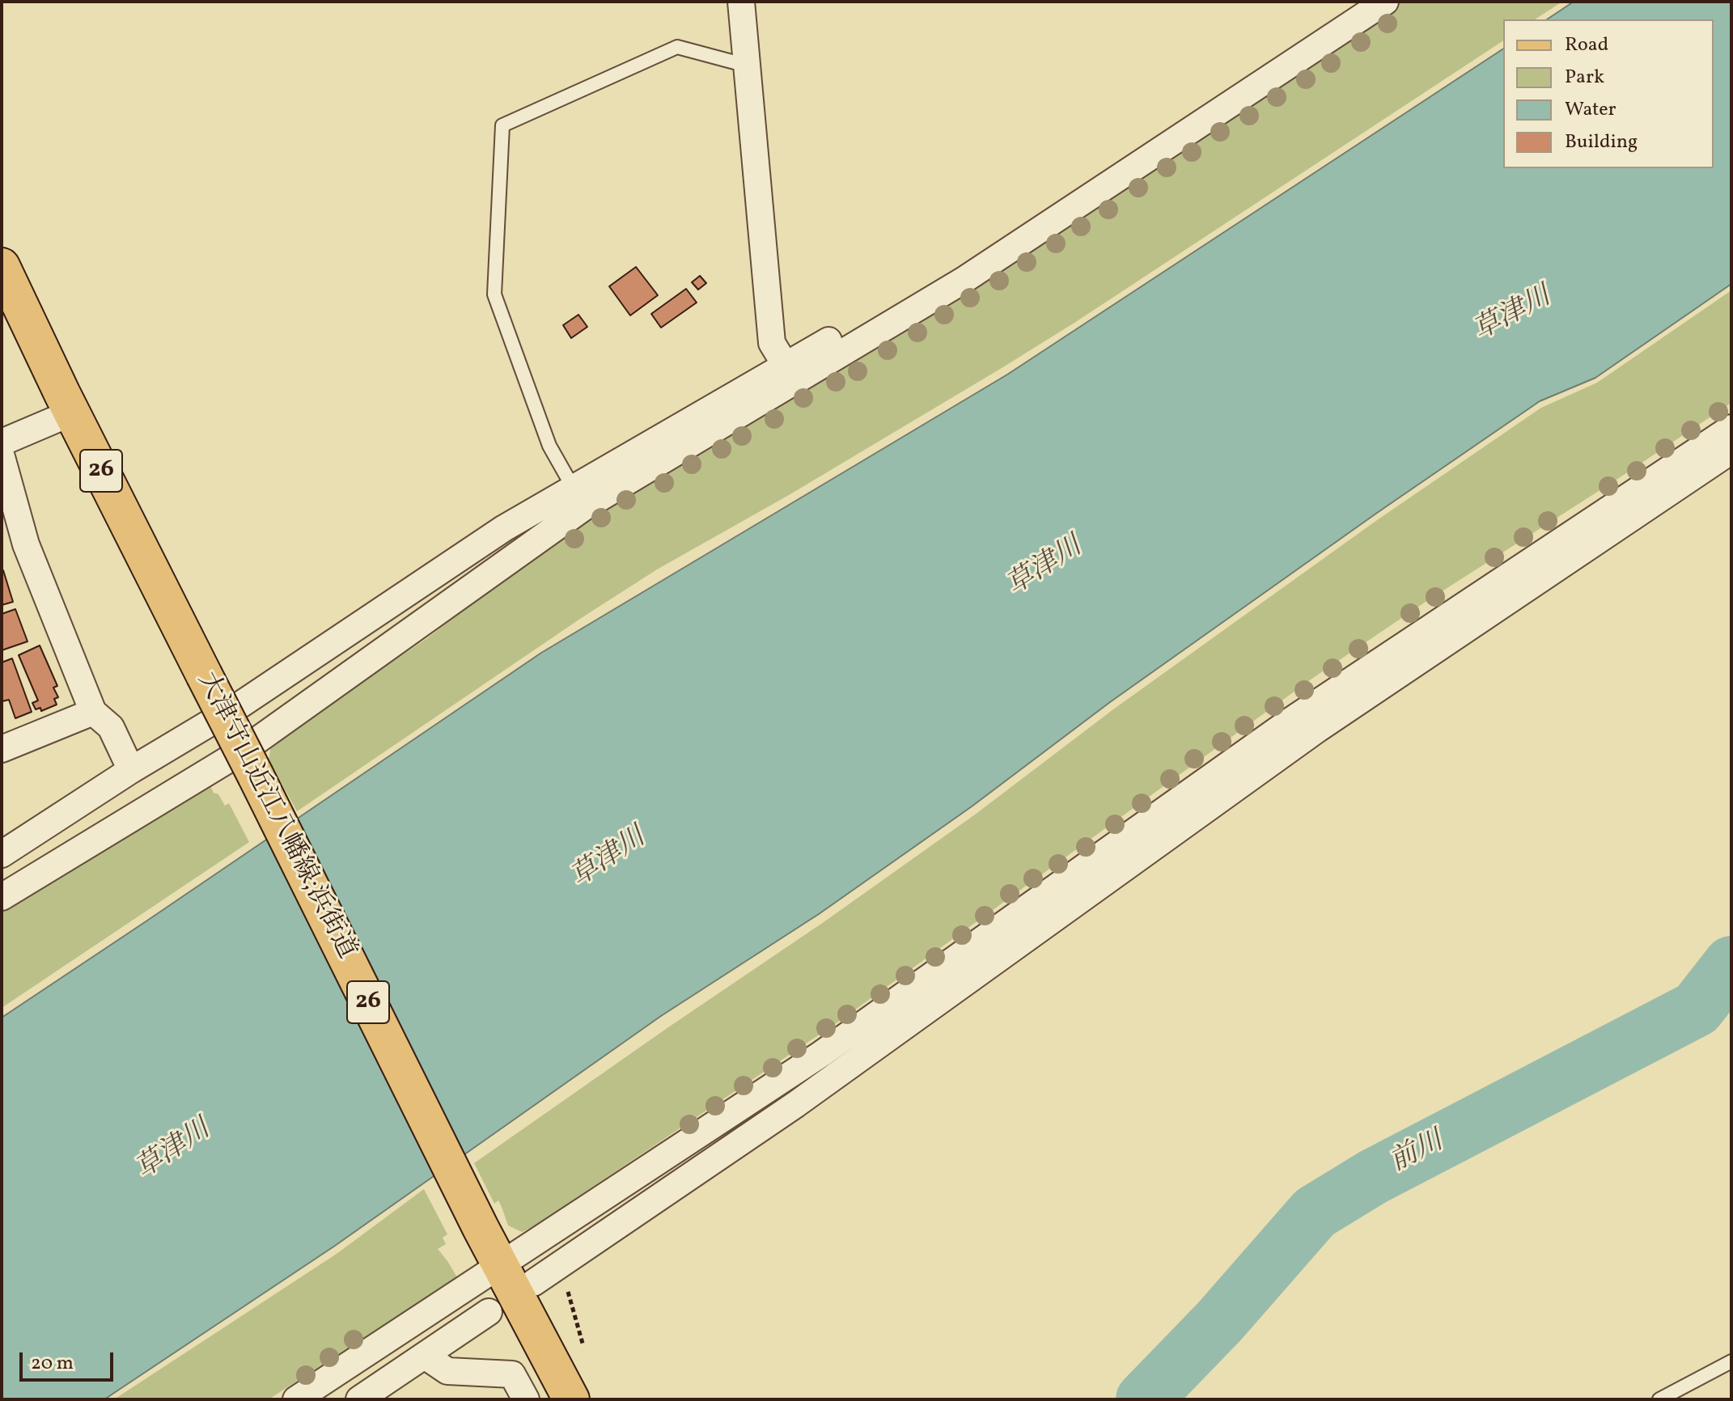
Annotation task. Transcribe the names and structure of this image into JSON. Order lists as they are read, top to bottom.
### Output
{
  "streets": {
    "main road": ["26", "大津守山近江八幡線;浜街道"]
  },
  "water": ["草津川", "前川"],
  "legend": [
    "Road",
    "Park",
    "Water",
    "Building"
  ],
  "scale_bar": "20 m"
}
